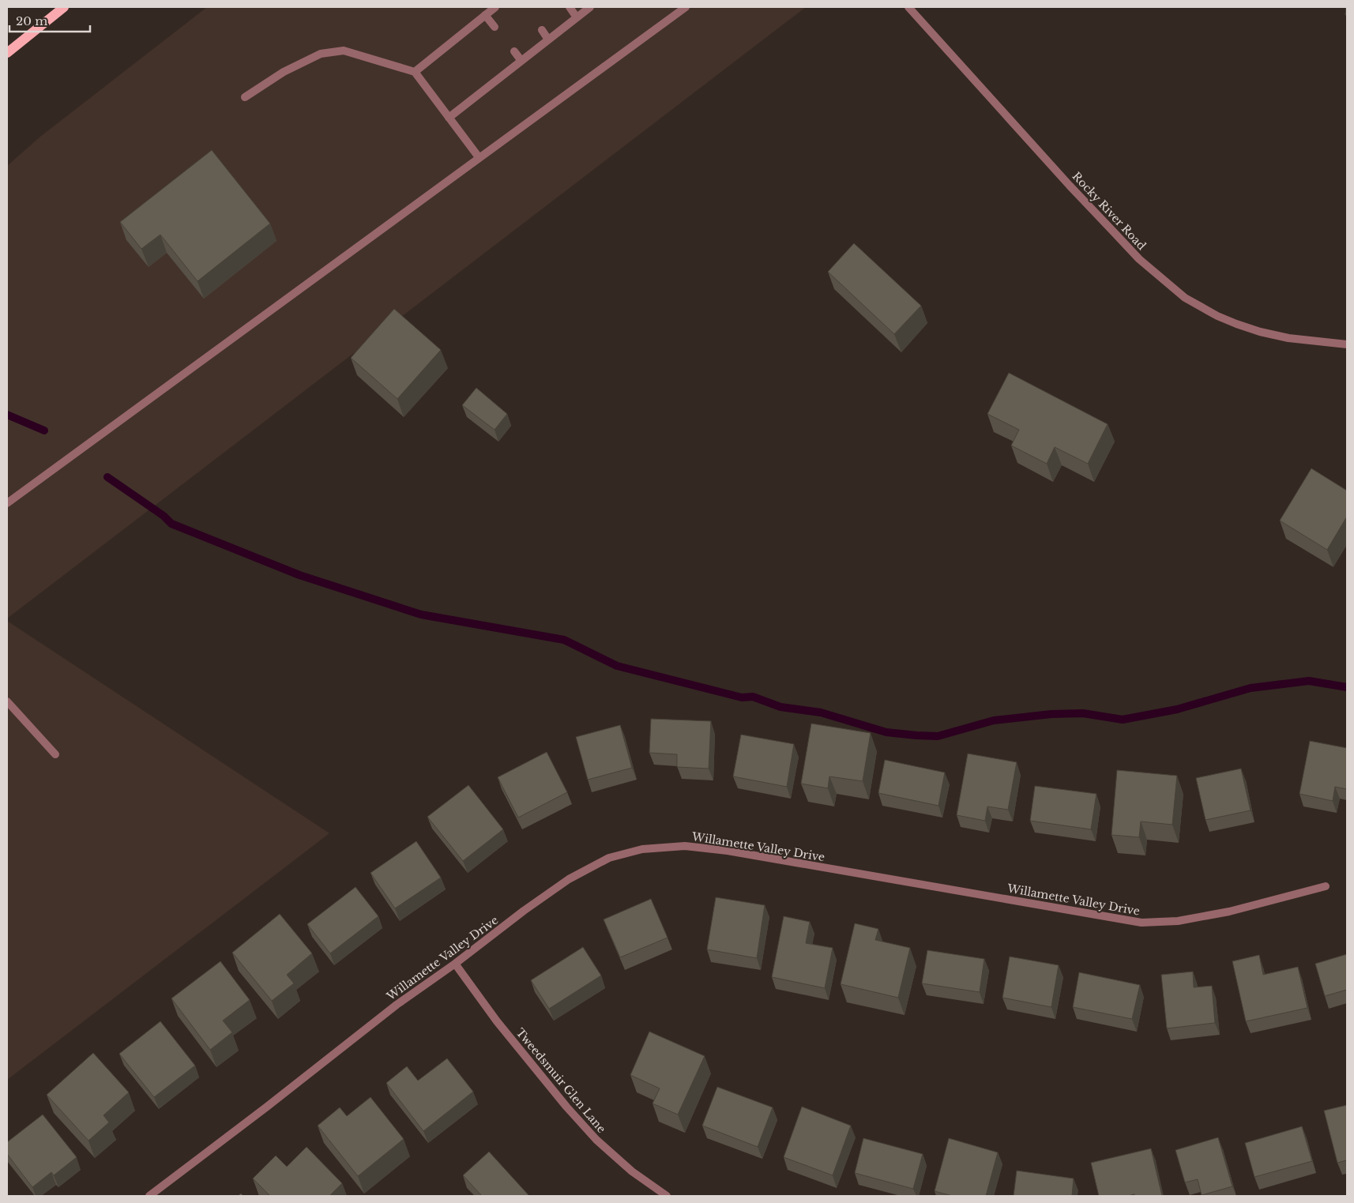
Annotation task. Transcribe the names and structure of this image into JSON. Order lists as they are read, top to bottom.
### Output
{
  "streets": {
    "street": ["Rocky River Road", "Willamette Valley Drive", "Tweedsmuir Glen Lane"]
  },
  "crossings": [
    ["Willamette Valley Drive", "Tweedsmuir Glen Lane"]
  ],
  "scale_bar": "20 m"
}
